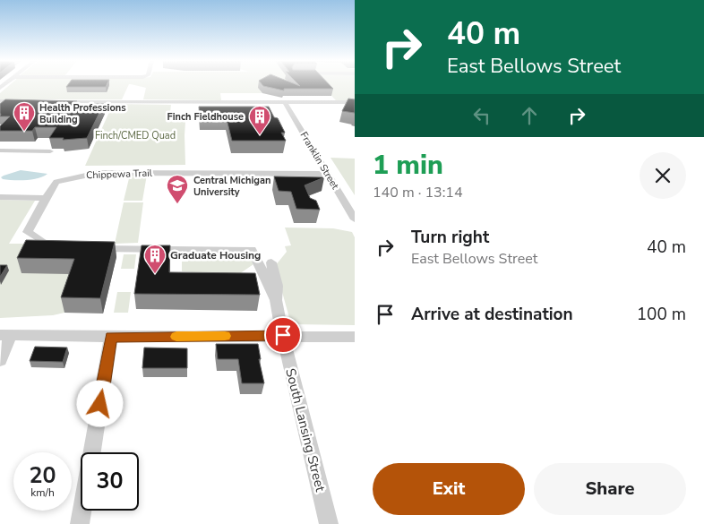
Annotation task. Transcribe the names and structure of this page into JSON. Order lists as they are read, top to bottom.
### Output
{
  "streets": {
    "street": ["Franklin Street", "Chippewa Trail", "South Lansing Street"]
  },
  "crossings": [
    ["Franklin Street", "Chippewa Trail"]
  ],
  "parks": ["Finch/CMED Quad"],
  "places": {
    "building": ["Health Professions Building", "Finch Fieldhouse", "Graduate Housing"],
    "school or university": ["Central Michigan University"]
  },
  "page": {
    "turn": ["40 m", "East Bellows Street"],
    "heading": ["1 min", "140 m · 13:14"],
    "list": [
      {
        "name": "Turn right",
        "note": "East Bellows Street",
        "value": "40 m"
      },
      {
        "name": "Arrive at destination",
        "value": "100 m"
      }
    ],
    "speed": "20 km/h",
    "limit": "30",
    "buttons": ["Exit", "Share"]
  }
}
